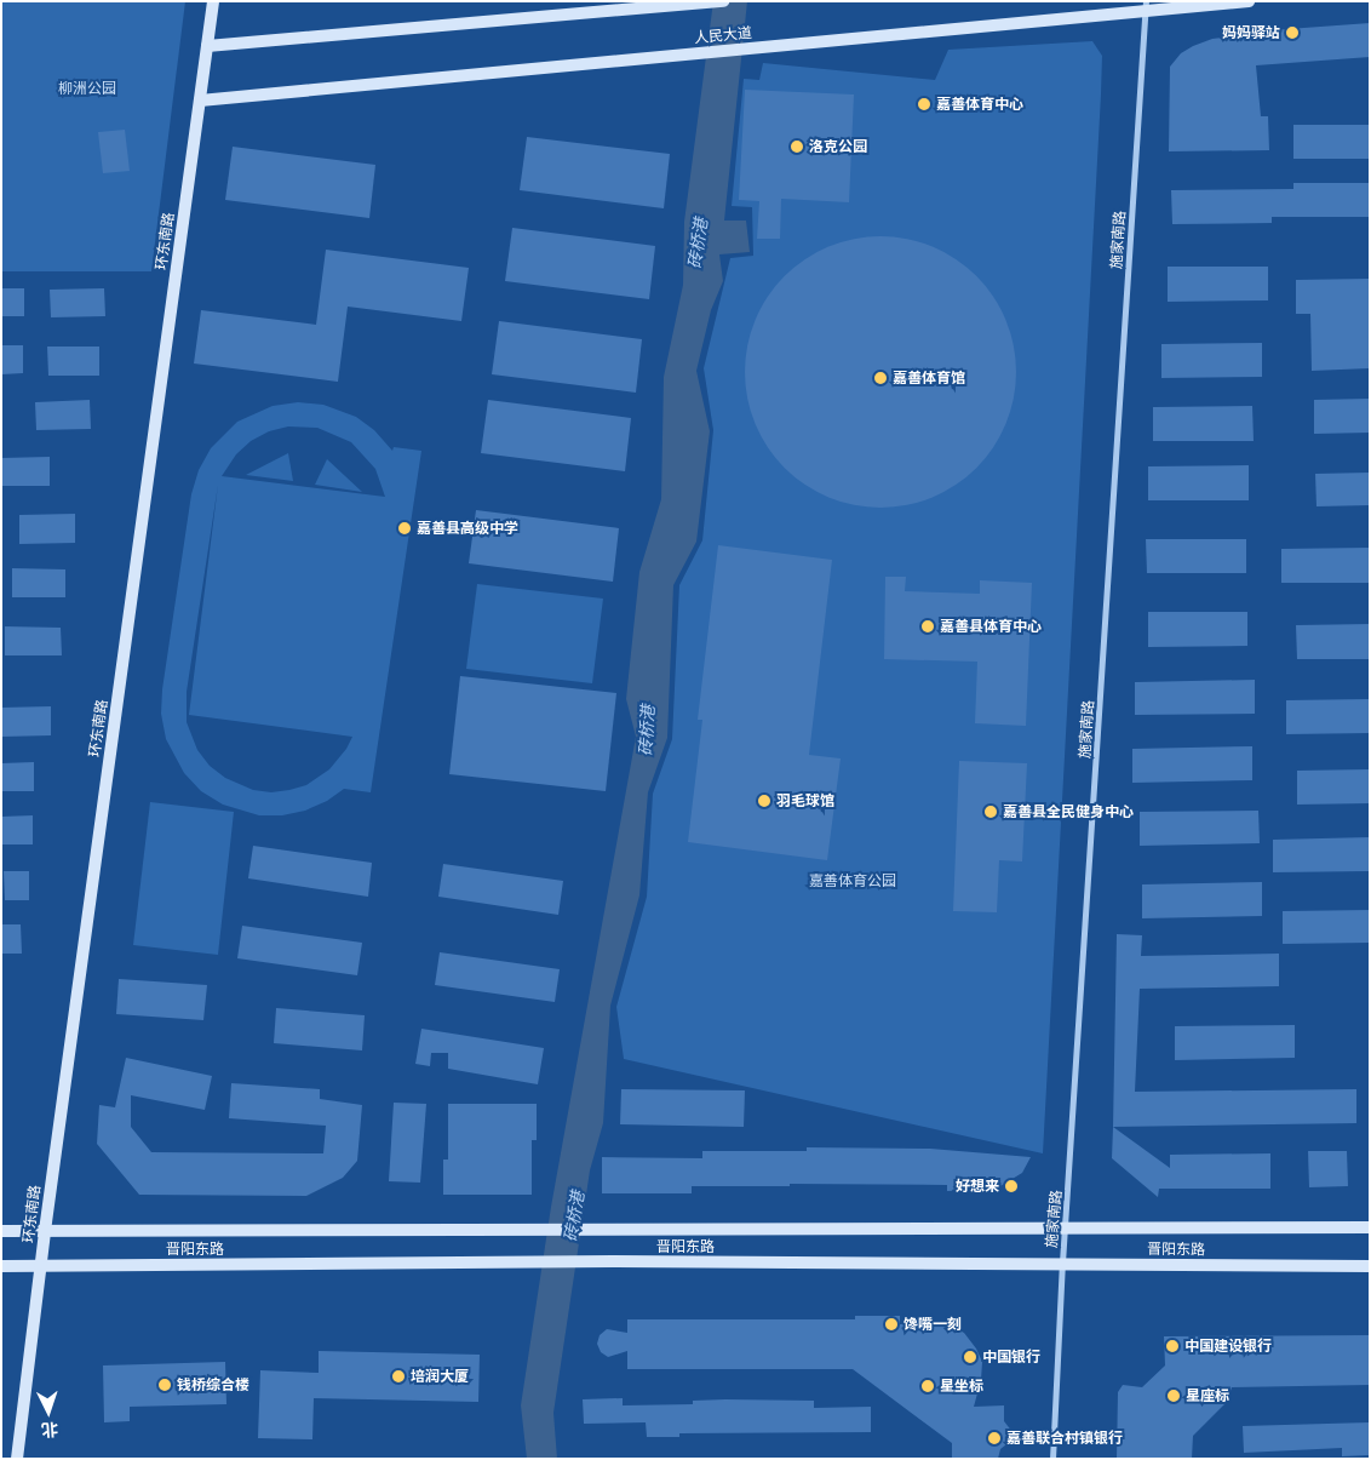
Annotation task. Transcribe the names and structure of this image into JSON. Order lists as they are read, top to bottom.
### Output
{
  "streets": {
    "main road": ["人民大道", "环东南路", "晋阳东路"],
    "street": ["施家南路"]
  },
  "crossings": [
    ["人民大道", "施家南路"],
    ["人民大道", "环东南路"],
    ["施家南路", "晋阳东路"],
    ["环东南路", "晋阳东路"]
  ],
  "water": ["砖桥港"],
  "parks": ["柳洲公园", "嘉善体育公园"],
  "places": [
    "妈妈驿站",
    "嘉善体育中心",
    "洛克公园",
    "嘉善体育馆",
    "嘉善县高级中学",
    "嘉善县体育中心",
    "羽毛球馆",
    "嘉善县全民健身中心",
    "好想来",
    "馋嘴一刻",
    "中国建设银行",
    "中国银行",
    "培润大厦",
    "钱桥综合楼",
    "星坐标",
    "星座标",
    "嘉善联合村镇银行"
  ],
  "north": "bottom"
}
